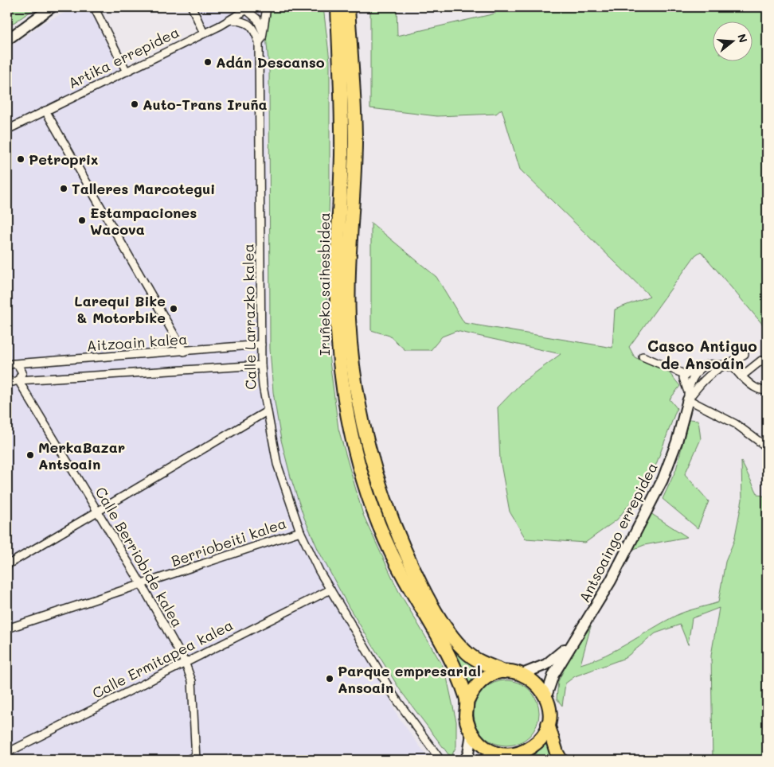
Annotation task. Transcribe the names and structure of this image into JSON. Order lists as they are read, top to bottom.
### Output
{
  "streets": {
    "highway": ["Iruñeko saihesbidea"],
    "street": [
      "Artika errepidea",
      "Calle Larrazko kalea",
      "Aitzoain kalea",
      "Antsoaingo errepidea",
      "Berriobeiti kalea",
      "Calle Berriobide kalea",
      "Calle Ermitapea kalea"
    ]
  },
  "crossings": [
    ["Iruñeko saihesbidea", "Antsoaingo errepidea"],
    ["Calle Larrazko kalea", "Aitzoain kalea"],
    ["Calle Larrazko kalea", "Berriobeiti kalea"],
    ["Calle Larrazko kalea", "Calle Ermitapea kalea"],
    ["Berriobeiti kalea", "Calle Berriobide kalea"],
    ["Calle Berriobide kalea", "Calle Ermitapea kalea"]
  ],
  "districts": ["Casco Antiguo de Ansoáin"],
  "places": [
    "Adán Descanso",
    "Auto-Trans Iruña",
    "Petroprix",
    "Talleres Marcotegui",
    "Estampaciones Wacova",
    "Larequi Bike & Motorbike",
    "MerkaBazar Antsoain",
    "Parque empresarial Ansoain"
  ],
  "north": "right"
}
